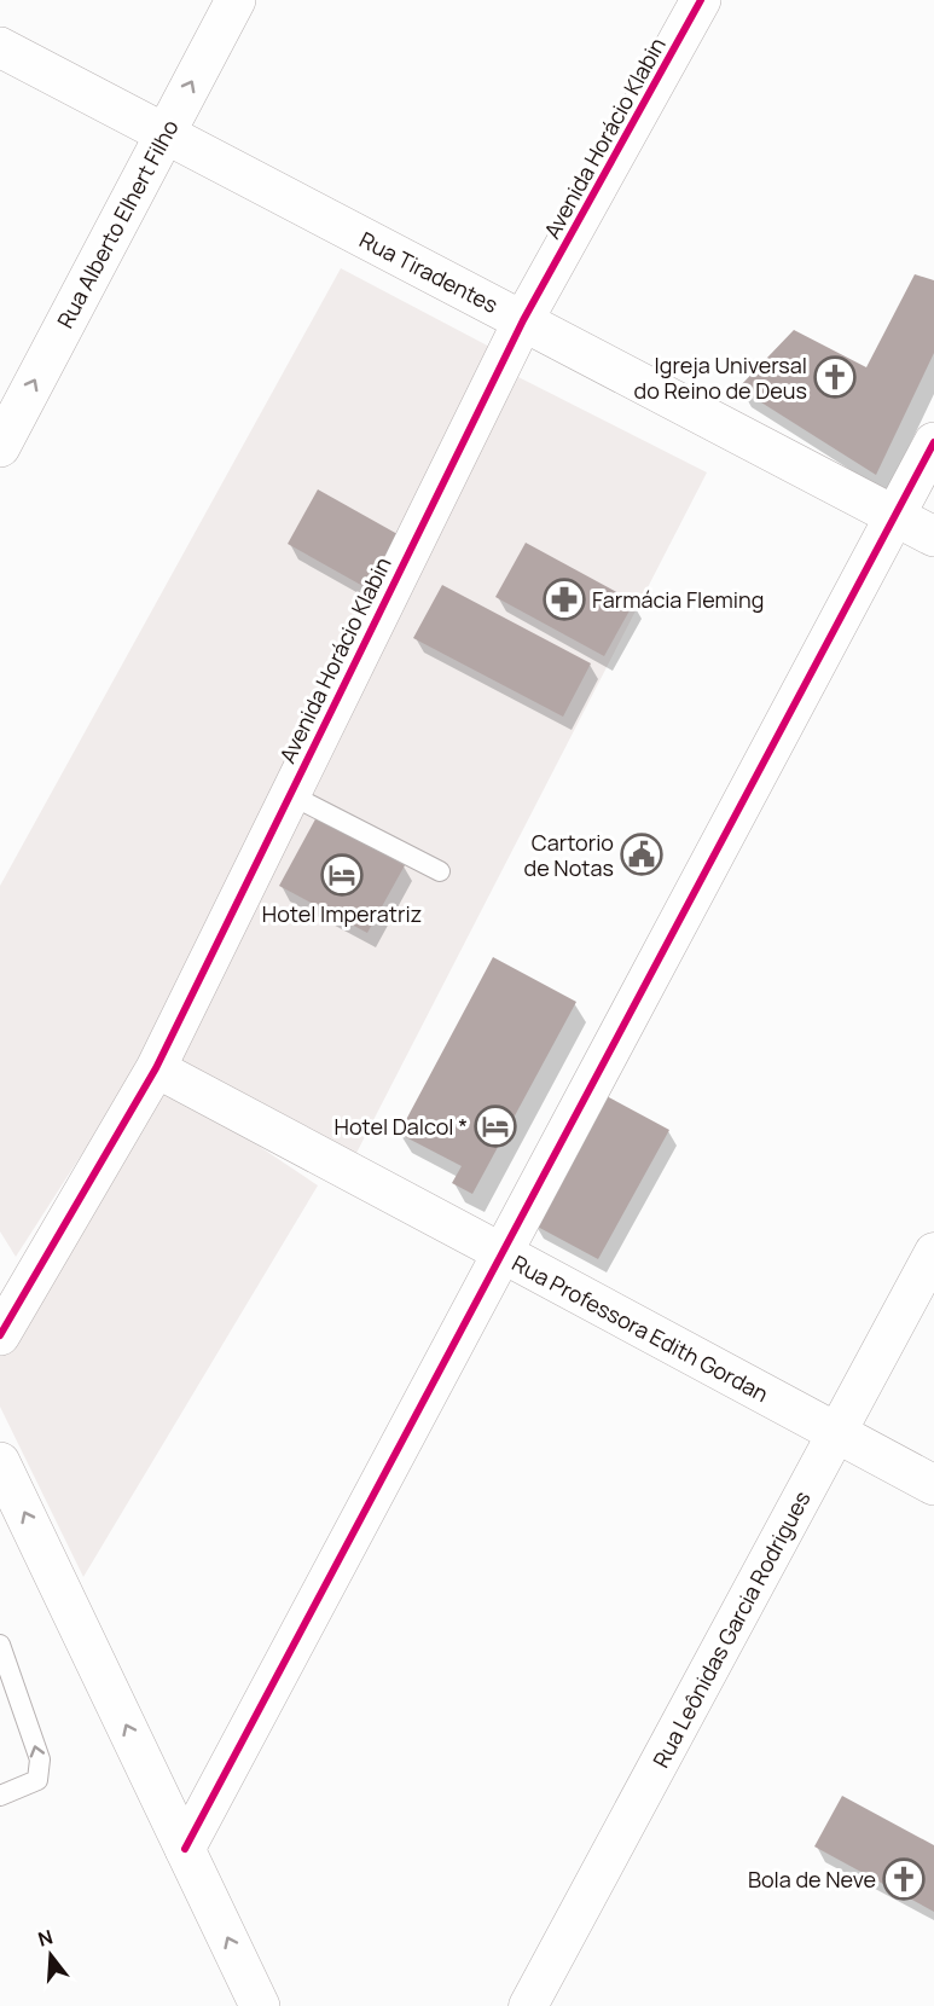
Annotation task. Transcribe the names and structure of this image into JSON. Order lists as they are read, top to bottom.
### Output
{
  "streets": {
    "street": [
      "Avenida Horácio Klabin",
      "Rua Alberto Elhert Filho",
      "Rua Tiradentes",
      "Rua Professora Edith Gordan",
      "Rua Leônidas Garcia Rodrigues"
    ]
  },
  "crossings": [
    ["Avenida Horácio Klabin", "Rua Tiradentes"],
    ["Avenida Horácio Klabin", "Rua Professora Edith Gordan"],
    ["Rua Alberto Elhert Filho", "Rua Tiradentes"],
    ["Rua Professora Edith Gordan", "Rua Leônidas Garcia Rodrigues"]
  ],
  "one_way": ["Rua Alberto Elhert Filho"],
  "places": {
    "church": ["Igreja Universal do Reino de Deus", "Bola de Neve"],
    "pharmacy": ["Farmácia Fleming"],
    "public building": ["Cartorio de Notas"],
    "hotel": ["Hotel Imperatriz", "Hotel Dalcol *"]
  },
  "north": "top"
}
